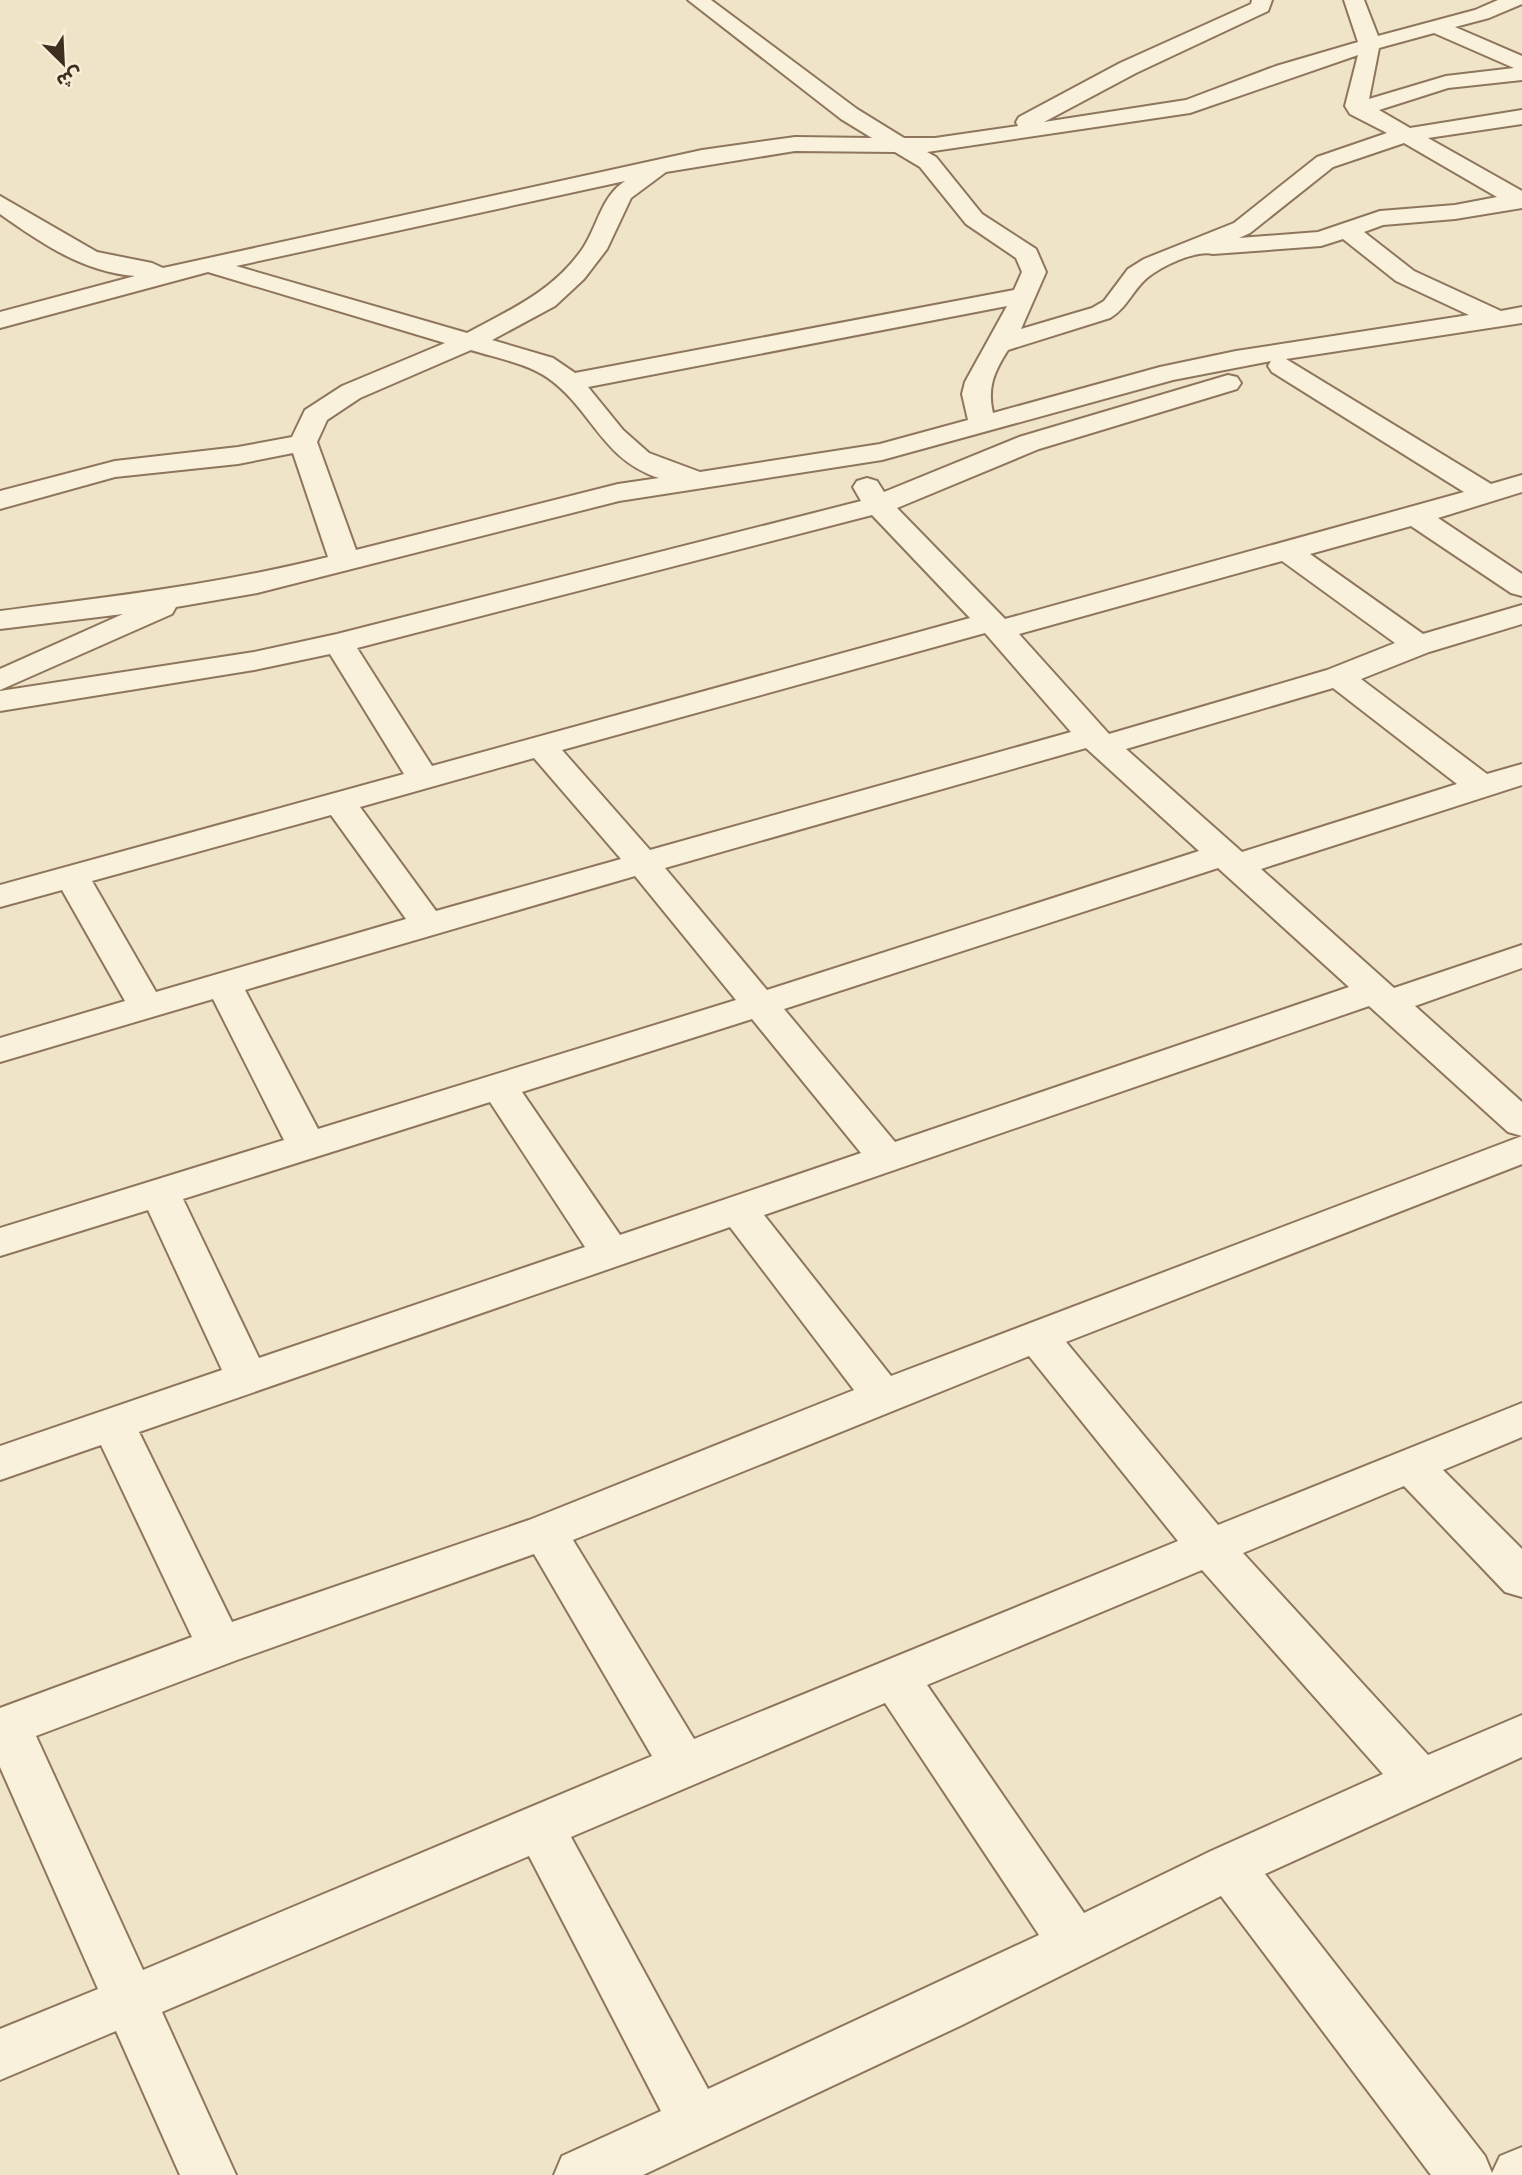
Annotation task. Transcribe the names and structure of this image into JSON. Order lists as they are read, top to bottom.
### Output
{
  "north": "bottom right"
}
